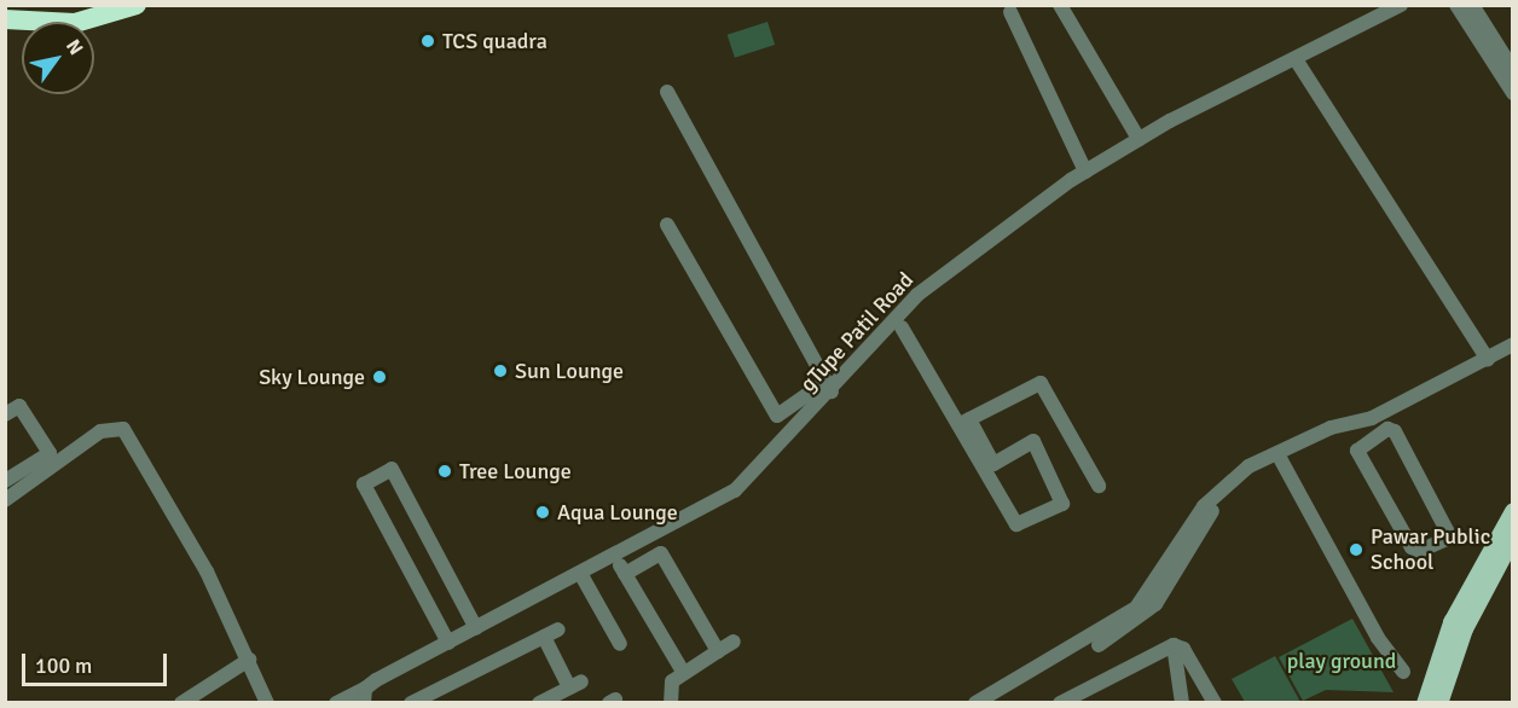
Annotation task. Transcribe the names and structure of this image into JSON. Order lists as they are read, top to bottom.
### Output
{
  "streets": {
    "street": ["gTupe Patil Road"]
  },
  "parks": ["play ground"],
  "places": [
    "TCS quadra",
    "Sun Lounge",
    "Sky Lounge",
    "Tree Lounge",
    "Aqua Lounge",
    "Pawar Public School"
  ],
  "scale_bar": "100 m",
  "north": "top right"
}
